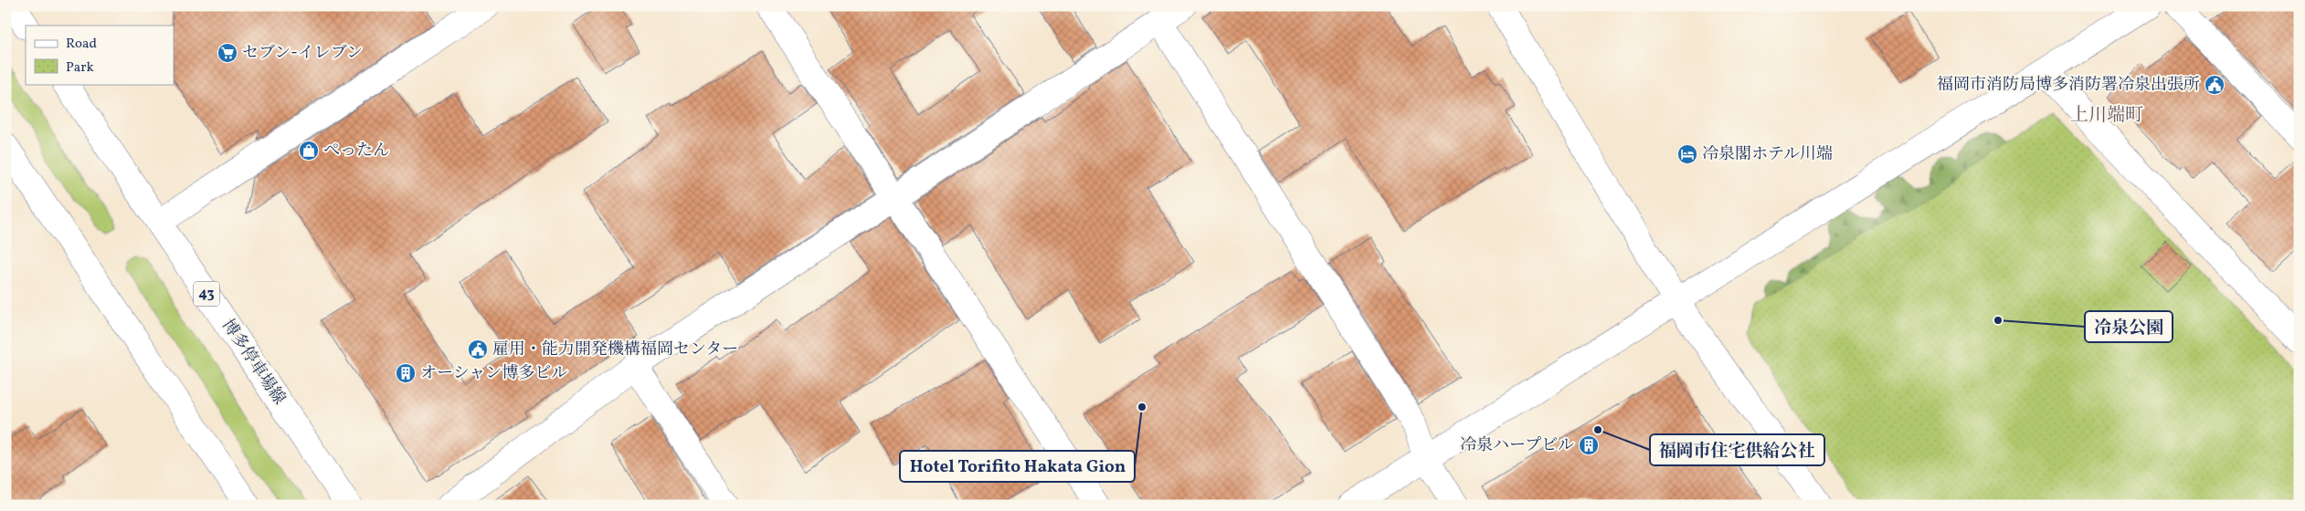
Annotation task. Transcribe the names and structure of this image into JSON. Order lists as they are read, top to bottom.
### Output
{
  "streets": {
    "street": ["43", "博多停車場線"]
  },
  "districts": ["上川端町"],
  "places": {
    "supermarket": ["セブン-イレブン"],
    "public building": ["福岡市消防局博多消防署冷泉出張所", "雇用・能力開発機構福岡センター"],
    "shop": ["ぺったん"],
    "hotel": ["冷泉閣ホテル川端"],
    "other": ["冷泉公園", "Hotel Torifito Hakata Gion", "福岡市住宅供給公社"],
    "building": ["オーシャン博多ビル", "冷泉ハープビル"]
  },
  "legend": ["Road", "Park"]
}
